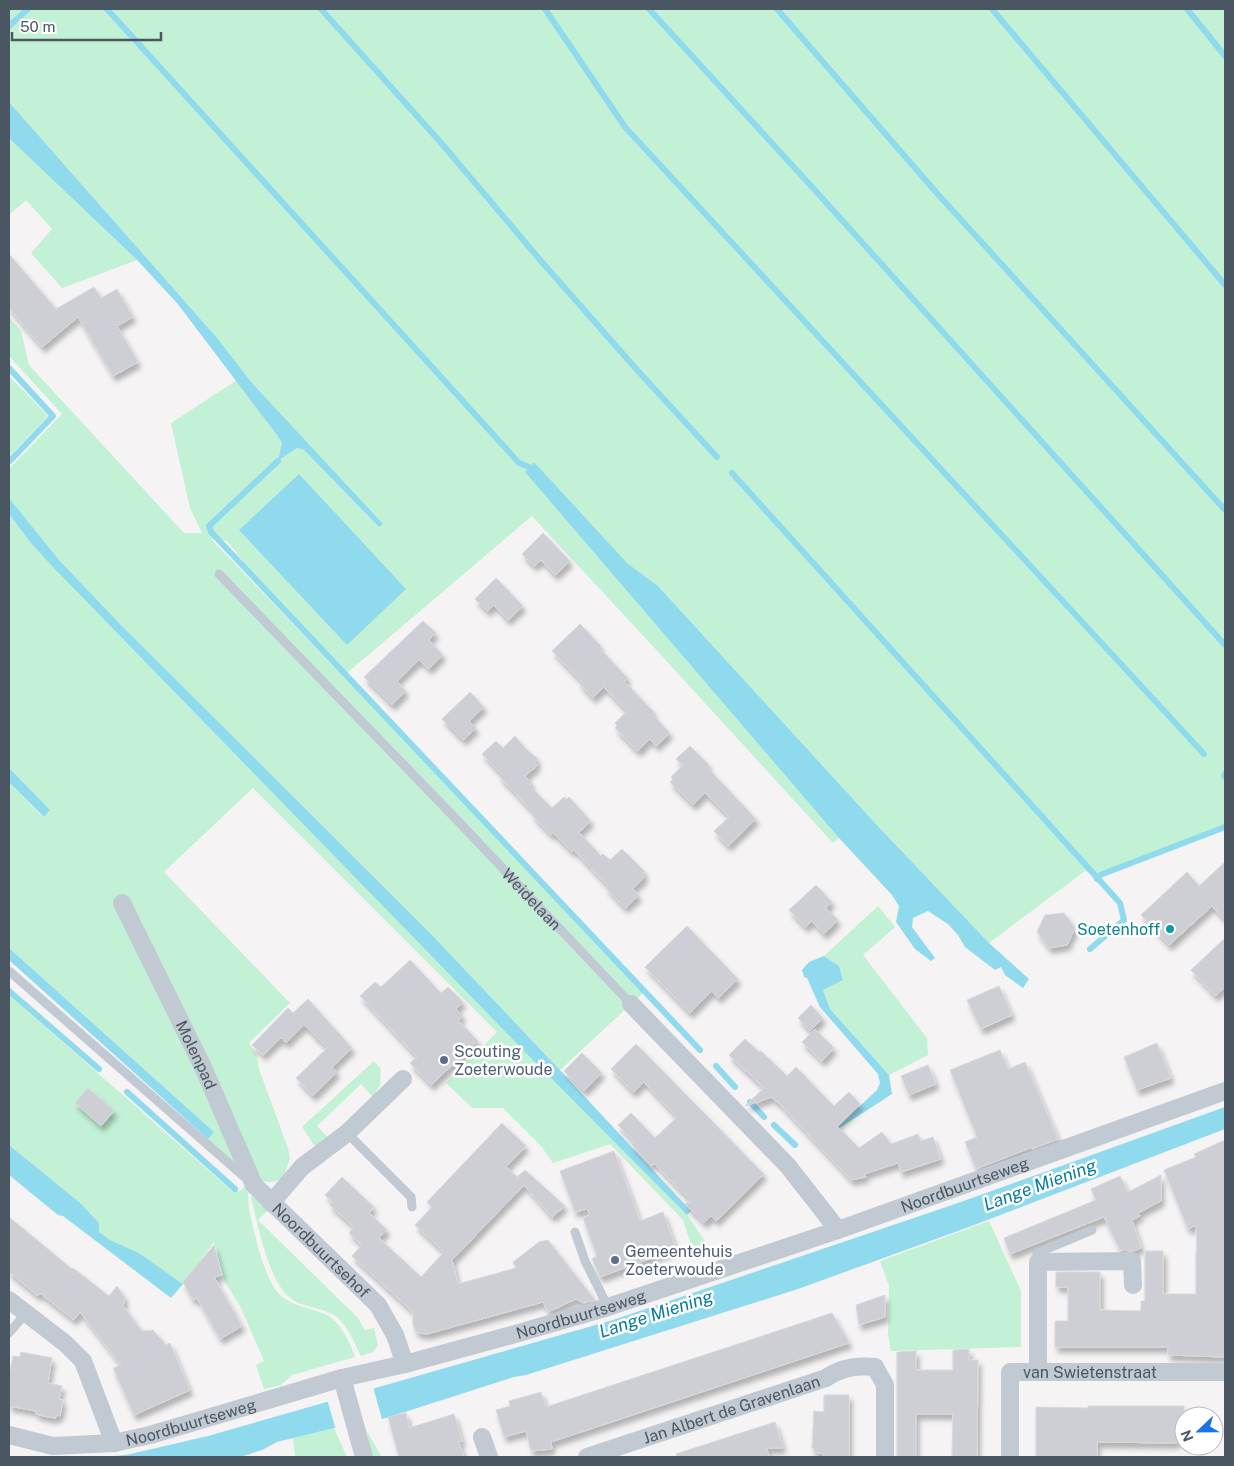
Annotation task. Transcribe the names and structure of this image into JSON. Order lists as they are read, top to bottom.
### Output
{
  "streets": {
    "street": [
      "Weidelaan",
      "Molenpad",
      "Noordbuurtseweg",
      "Noordbuurtsehof",
      "van Swietenstraat",
      "Jan Albert de Gravenlaan"
    ]
  },
  "crossings": [
    ["Weidelaan", "Noordbuurtseweg"],
    ["Molenpad", "Noordbuurtsehof"],
    ["Noordbuurtseweg", "Noordbuurtsehof"]
  ],
  "water": ["Lange Miening"],
  "places": ["Soetenhoff", "Scouting Zoeterwoude", "Gemeentehuis Zoeterwoude"],
  "scale_bar": "50 m",
  "north": "left"
}
